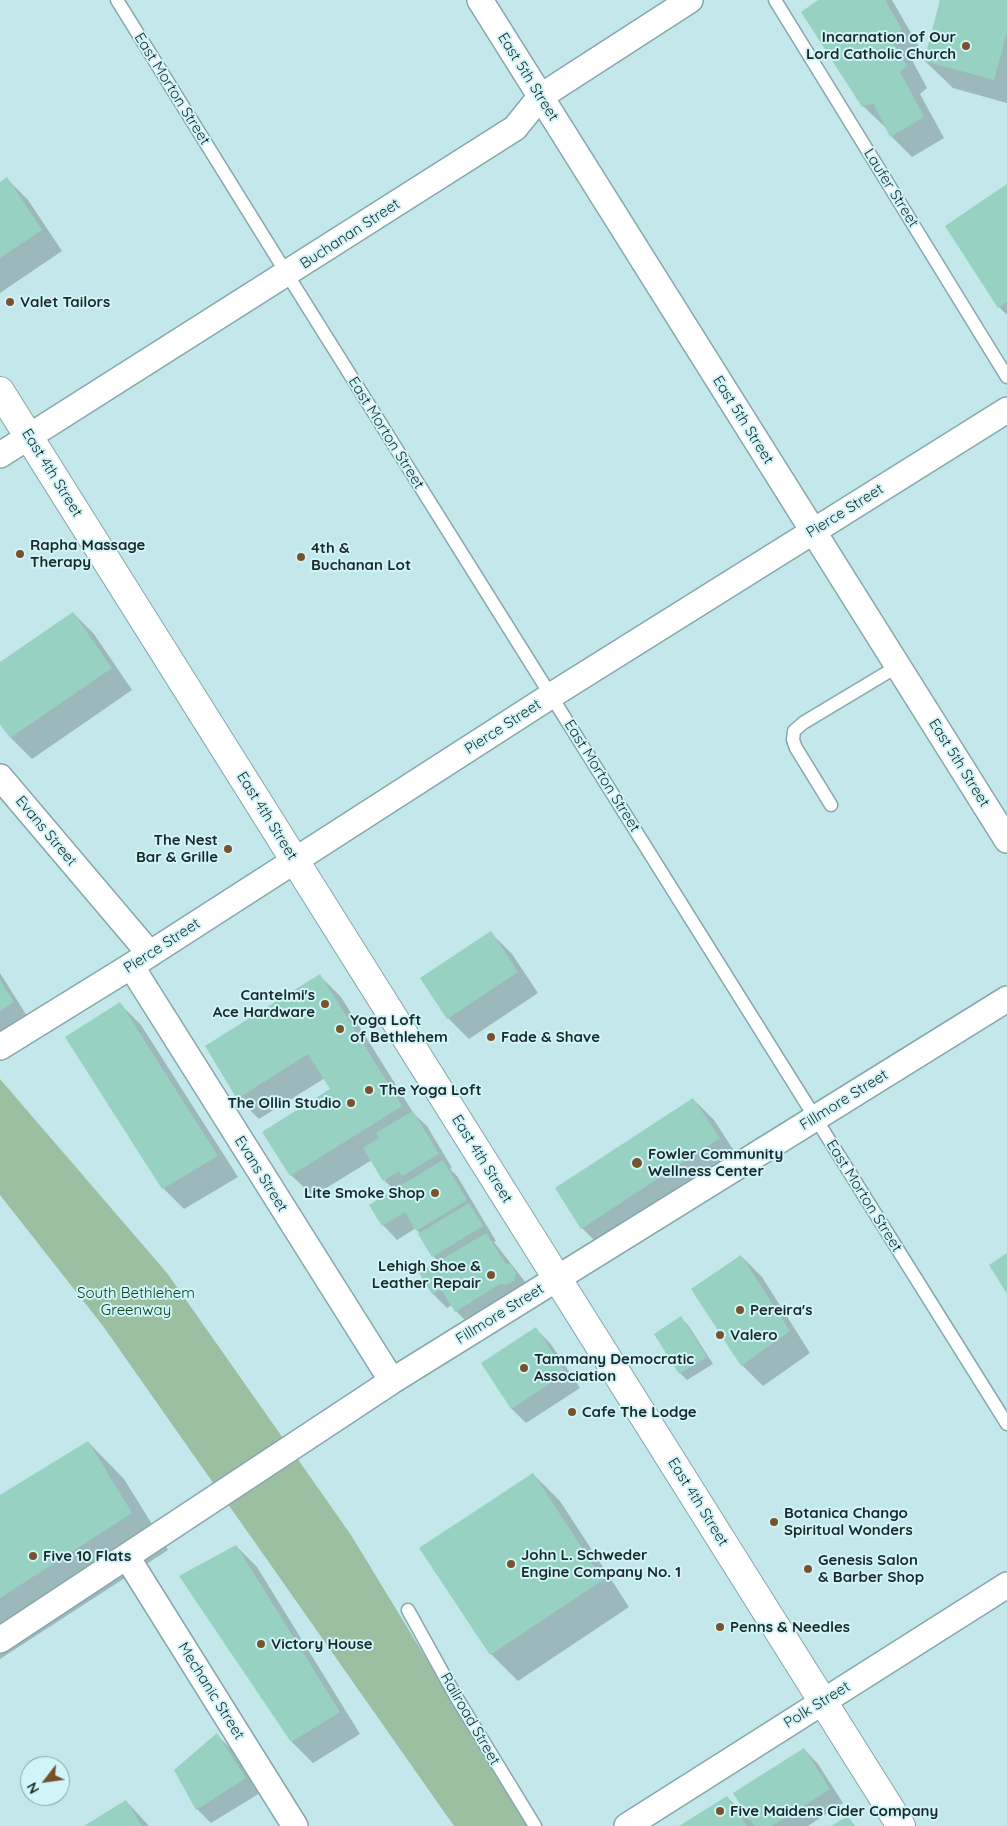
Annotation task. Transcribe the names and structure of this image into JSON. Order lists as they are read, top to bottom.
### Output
{
  "streets": {
    "main road": ["East 4th Street"],
    "street": [
      "East 5th Street",
      "Buchanan Street",
      "Pierce Street",
      "Evans Street",
      "Fillmore Street",
      "Mechanic Street",
      "Polk Street"
    ],
    "lane": ["East Morton Street", "Laufer Street", "Railroad Street"]
  },
  "crossings": [
    ["East 5th Street", "Buchanan Street"],
    ["East 5th Street", "Pierce Street"],
    ["East Morton Street", "Buchanan Street"],
    ["East Morton Street", "Pierce Street"],
    ["East Morton Street", "Fillmore Street"],
    ["Buchanan Street", "East 4th Street"],
    ["East 4th Street", "Pierce Street"],
    ["East 4th Street", "Fillmore Street"],
    ["East 4th Street", "Polk Street"],
    ["Pierce Street", "Evans Street"],
    ["Evans Street", "Fillmore Street"],
    ["Fillmore Street", "Mechanic Street"]
  ],
  "parks": ["South Bethlehem Greenway"],
  "places": [
    "Incarnation of Our Lord Catholic Church",
    "Valet Tailors",
    "Rapha Massage Therapy",
    "4th & Buchanan Lot",
    "The Nest Bar & Grille",
    "Cantelmi's Ace Hardware",
    "Yoga Loft of Bethlehem",
    "Fade & Shave",
    "The Yoga Loft",
    "The Ollin Studio",
    "Fowler Community Wellness Center",
    "Lite Smoke Shop",
    "Lehigh Shoe & Leather Repair",
    "Pereira's",
    "Valero",
    "Tammany Democratic Association",
    "Cafe The Lodge",
    "Botanica Chango Spiritual Wonders",
    "Five 10 Flats",
    "John L. Schweder Engine Company No. 1",
    "Genesis Salon & Barber Shop",
    "Penns & Needles",
    "Victory House",
    "Five Maidens Cider Company"
  ],
  "north": "bottom left"
}
